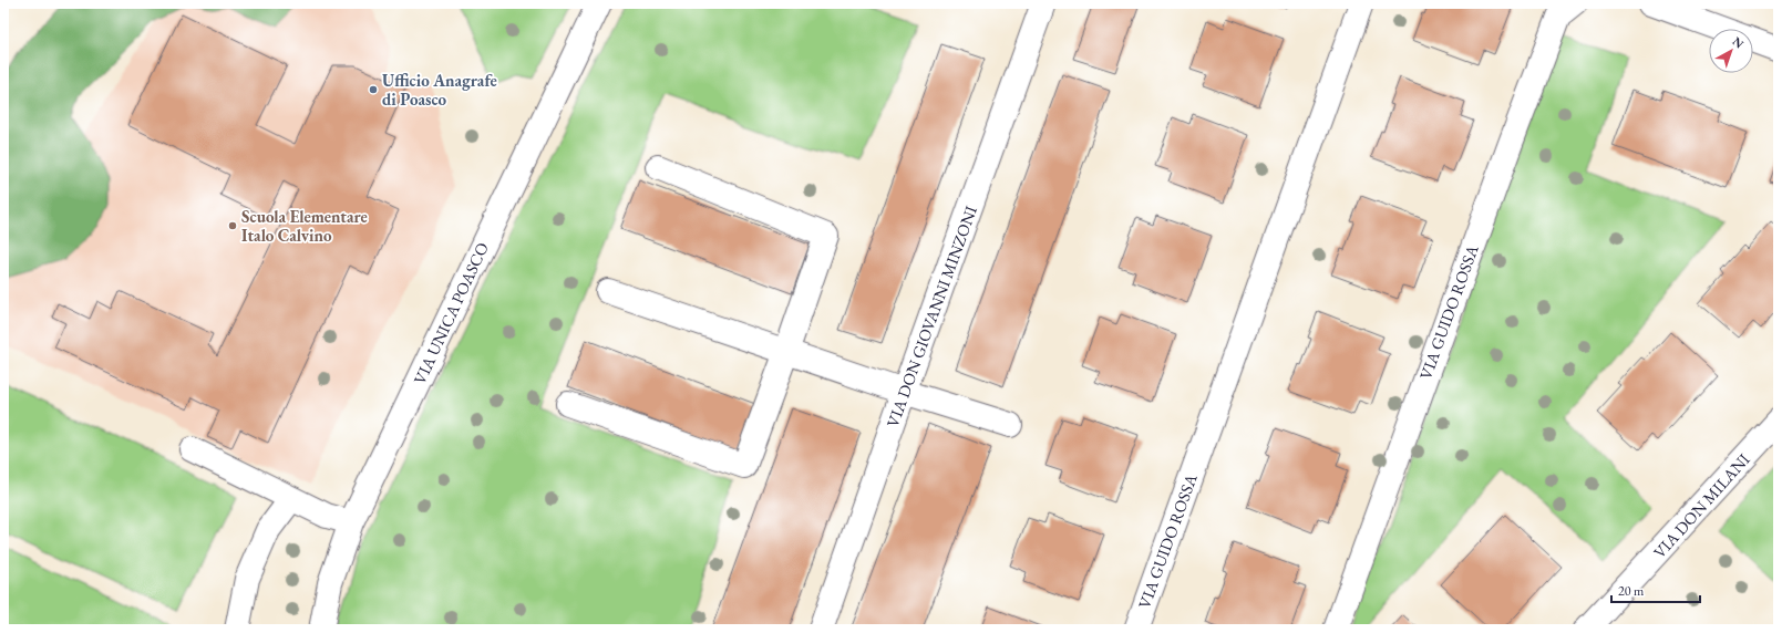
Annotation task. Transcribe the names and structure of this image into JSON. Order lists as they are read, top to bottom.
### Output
{
  "streets": {
    "street": [
      "VIA GUIDO ROSSA",
      "VIA UNICA POASCO",
      "VIA DON GIOVANNI MINZONI",
      "VIA DON MILANI"
    ]
  },
  "places": ["Ufficio Anagrafe di Poasco", "Scuola Elementare Italo Calvino"],
  "scale_bar": "20 m",
  "north": "top right"
}
